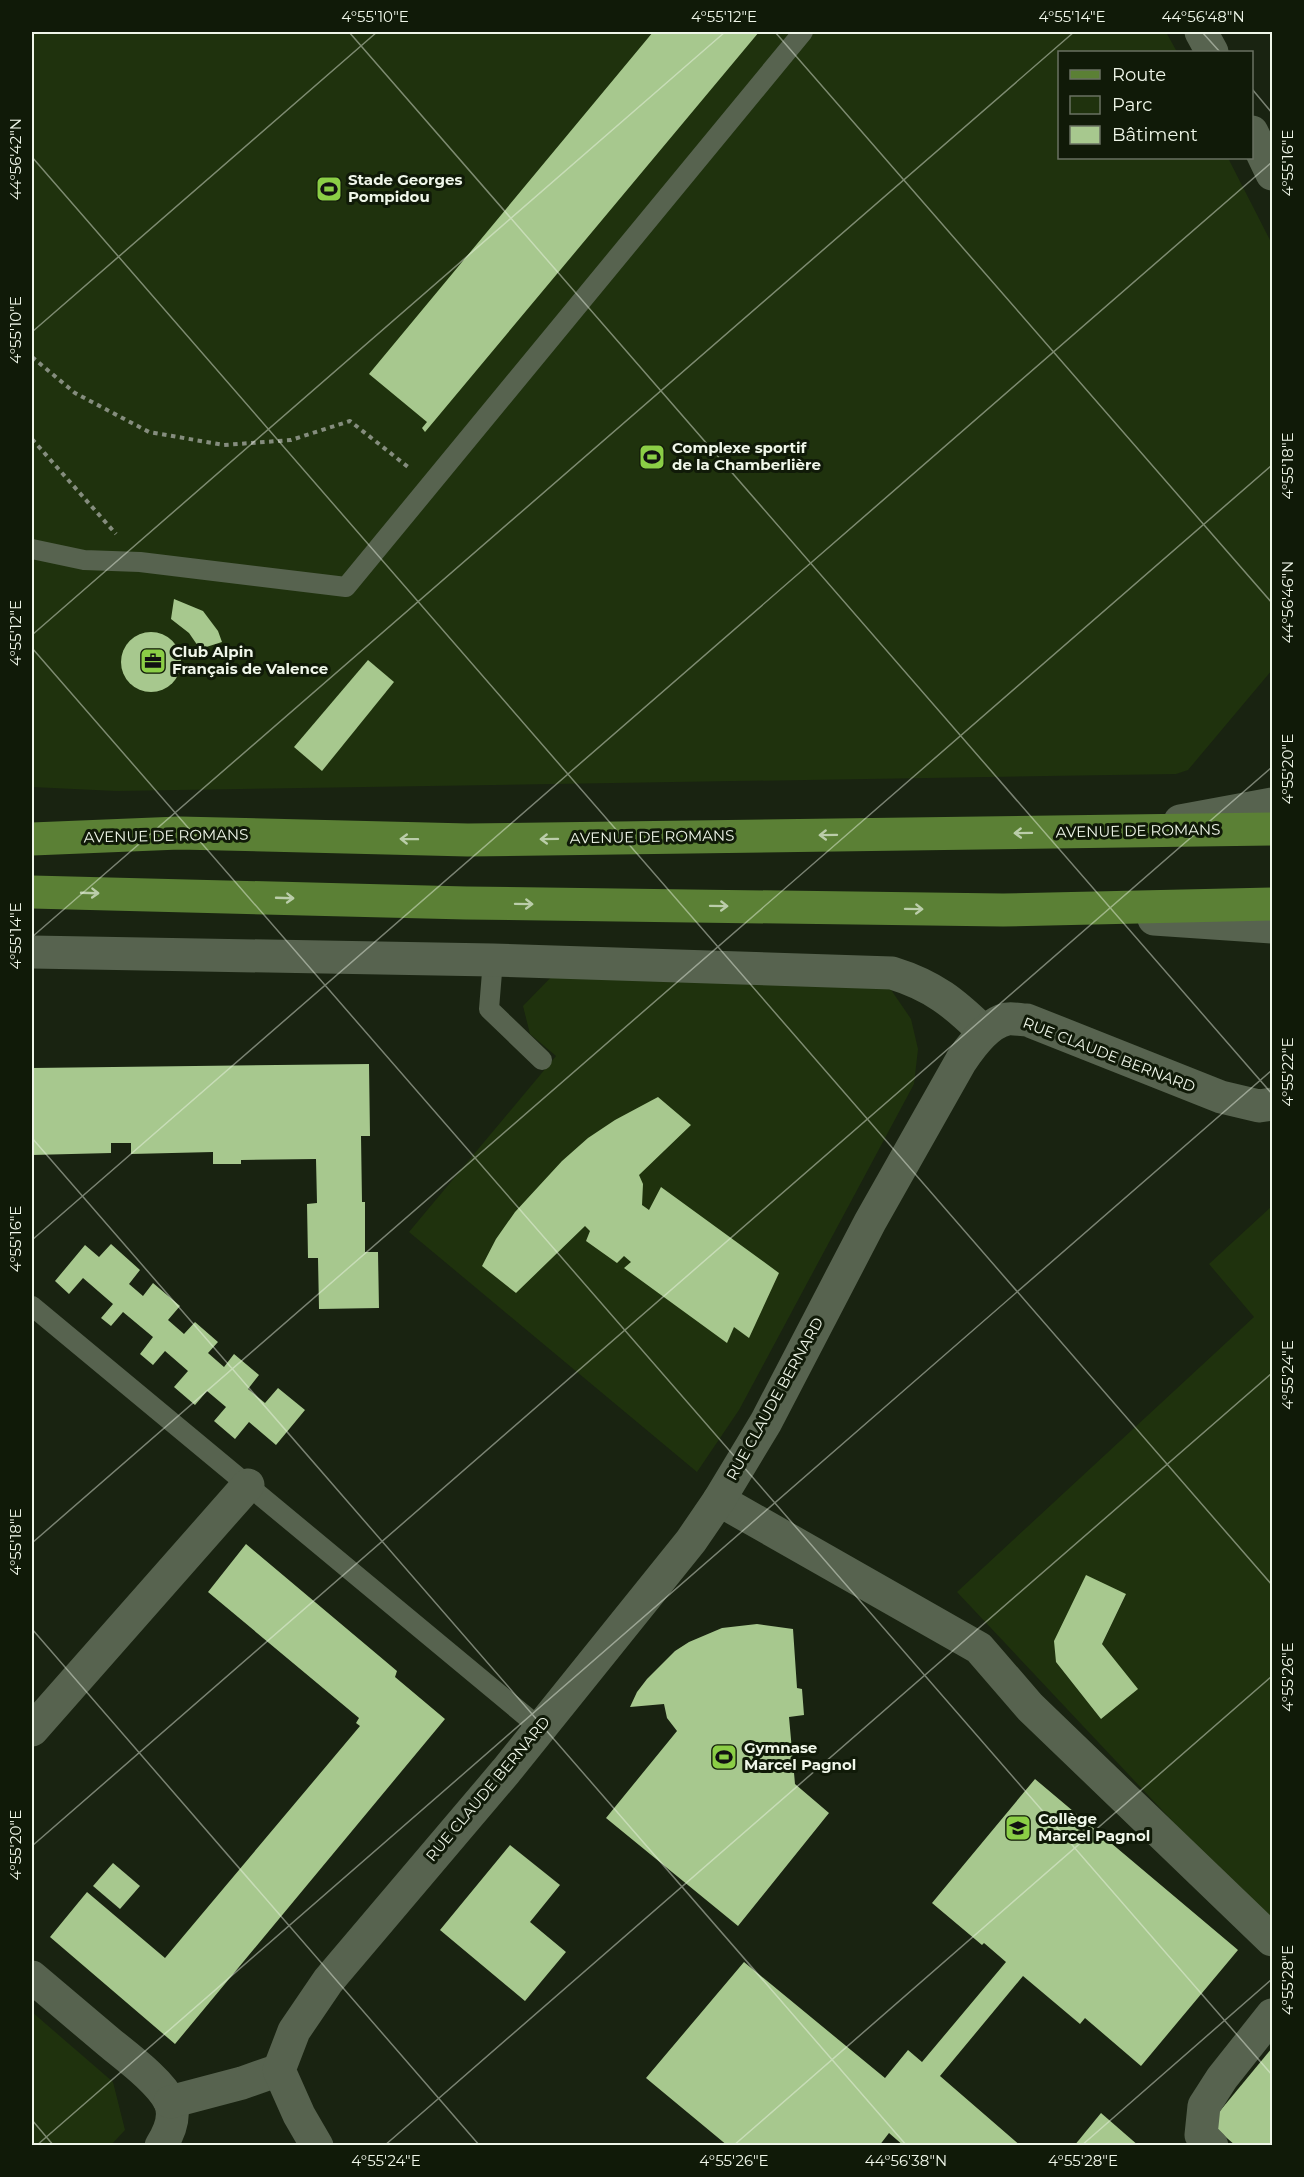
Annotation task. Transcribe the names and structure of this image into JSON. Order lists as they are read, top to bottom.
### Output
{
  "streets": {
    "main road": ["AVENUE DE ROMANS"],
    "street": ["RUE CLAUDE BERNARD"]
  },
  "places": {
    "sports": ["Stade Georges Pompidou", "Complexe sportif de la Chamberlière", "Gymnase Marcel Pagnol"],
    "office": ["Club Alpin Français de Valence"],
    "school or university": ["Collège Marcel Pagnol"]
  },
  "legend": ["Route", "Parc", "Bâtiment"],
  "coordinates": [
    "4°55'10\"E",
    "4°55'12\"E",
    "4°55'14\"E",
    "44°56'48\"N",
    "44°56'42\"N",
    "4°55'16\"E",
    "4°55'18\"E",
    "44°56'46\"N",
    "4°55'20\"E",
    "4°55'22\"E",
    "4°55'24\"E",
    "4°55'26\"E",
    "4°55'28\"E",
    "44°56'38\"N"
  ]
}
